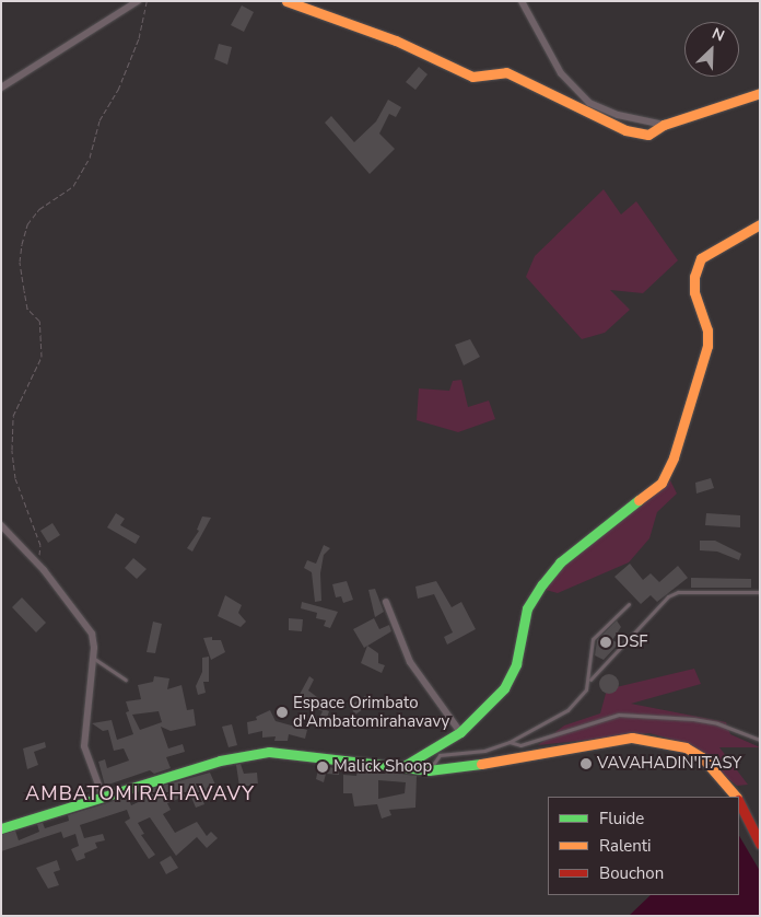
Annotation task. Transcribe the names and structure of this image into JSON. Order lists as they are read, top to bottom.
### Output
{
  "districts": ["AMBATOMIRAHAVAVY"],
  "places": [
    "DSF",
    "Espace Orimbato d'Ambatomirahavavy",
    "VAVAHADIN'ITASY",
    "Malick Shoop"
  ],
  "legend": ["Fluide", "Ralenti", "Bouchon"],
  "north": "top right"
}
